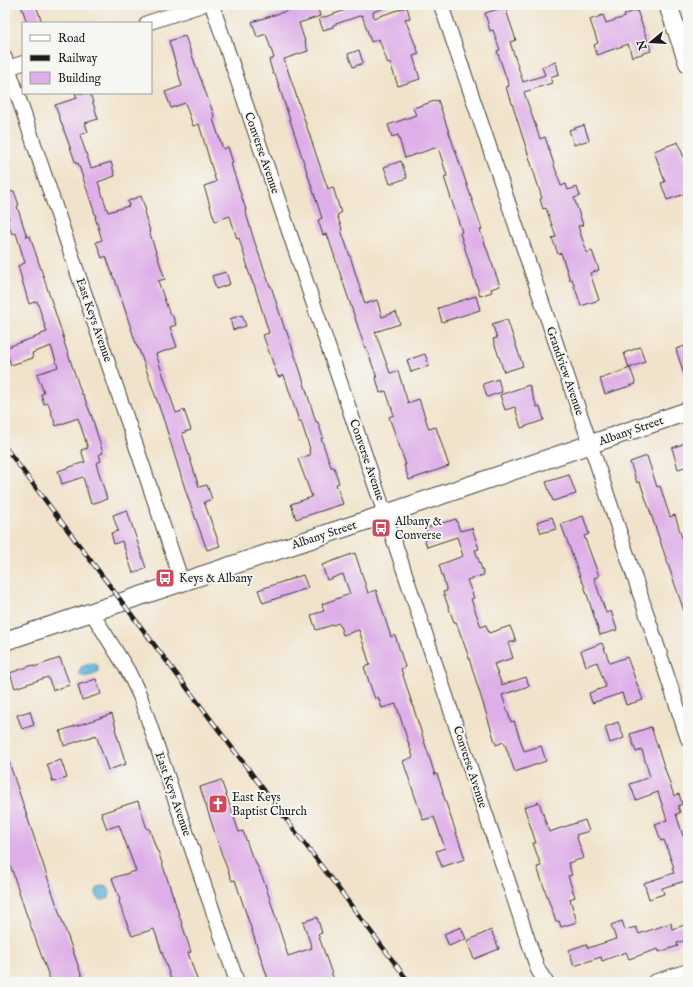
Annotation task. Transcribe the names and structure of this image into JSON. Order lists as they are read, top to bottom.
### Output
{
  "streets": {
    "street": [
      "Converse Avenue",
      "East Keys Avenue",
      "Grandview Avenue",
      "Albany Street"
    ]
  },
  "crossings": [
    ["Converse Avenue", "Albany Street"],
    ["East Keys Avenue", "Albany Street"],
    ["Grandview Avenue", "Albany Street"]
  ],
  "places": {
    "bus stop": ["Albany & Converse", "Keys & Albany"],
    "church": ["East Keys Baptist Church"]
  },
  "legend": ["Road", "Railway", "Building"],
  "north": "left"
}
